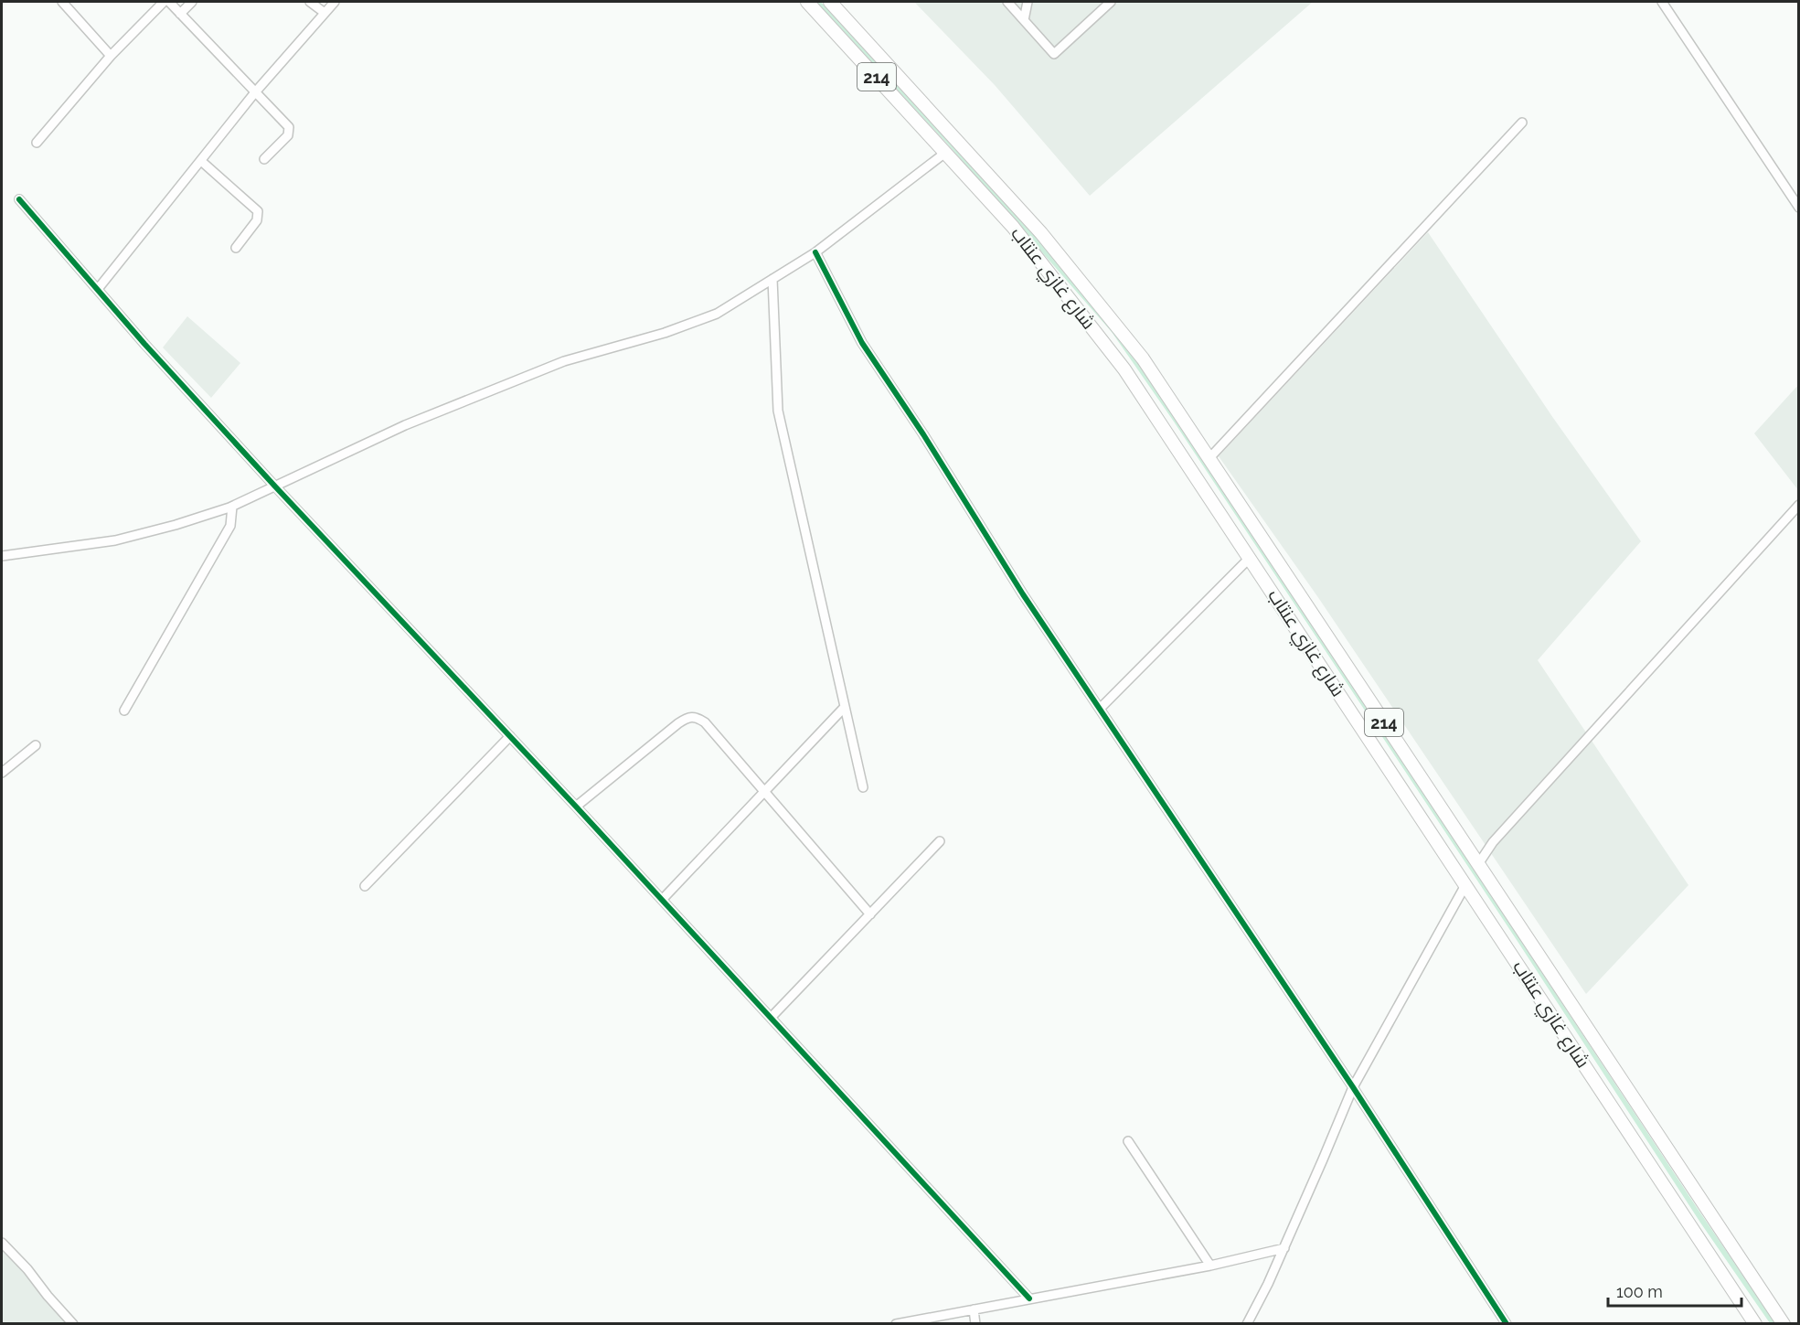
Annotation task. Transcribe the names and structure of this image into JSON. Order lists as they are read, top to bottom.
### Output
{
  "streets": {
    "highway": ["214", "شارع غازي عنتاب"]
  },
  "scale_bar": "100 m"
}
